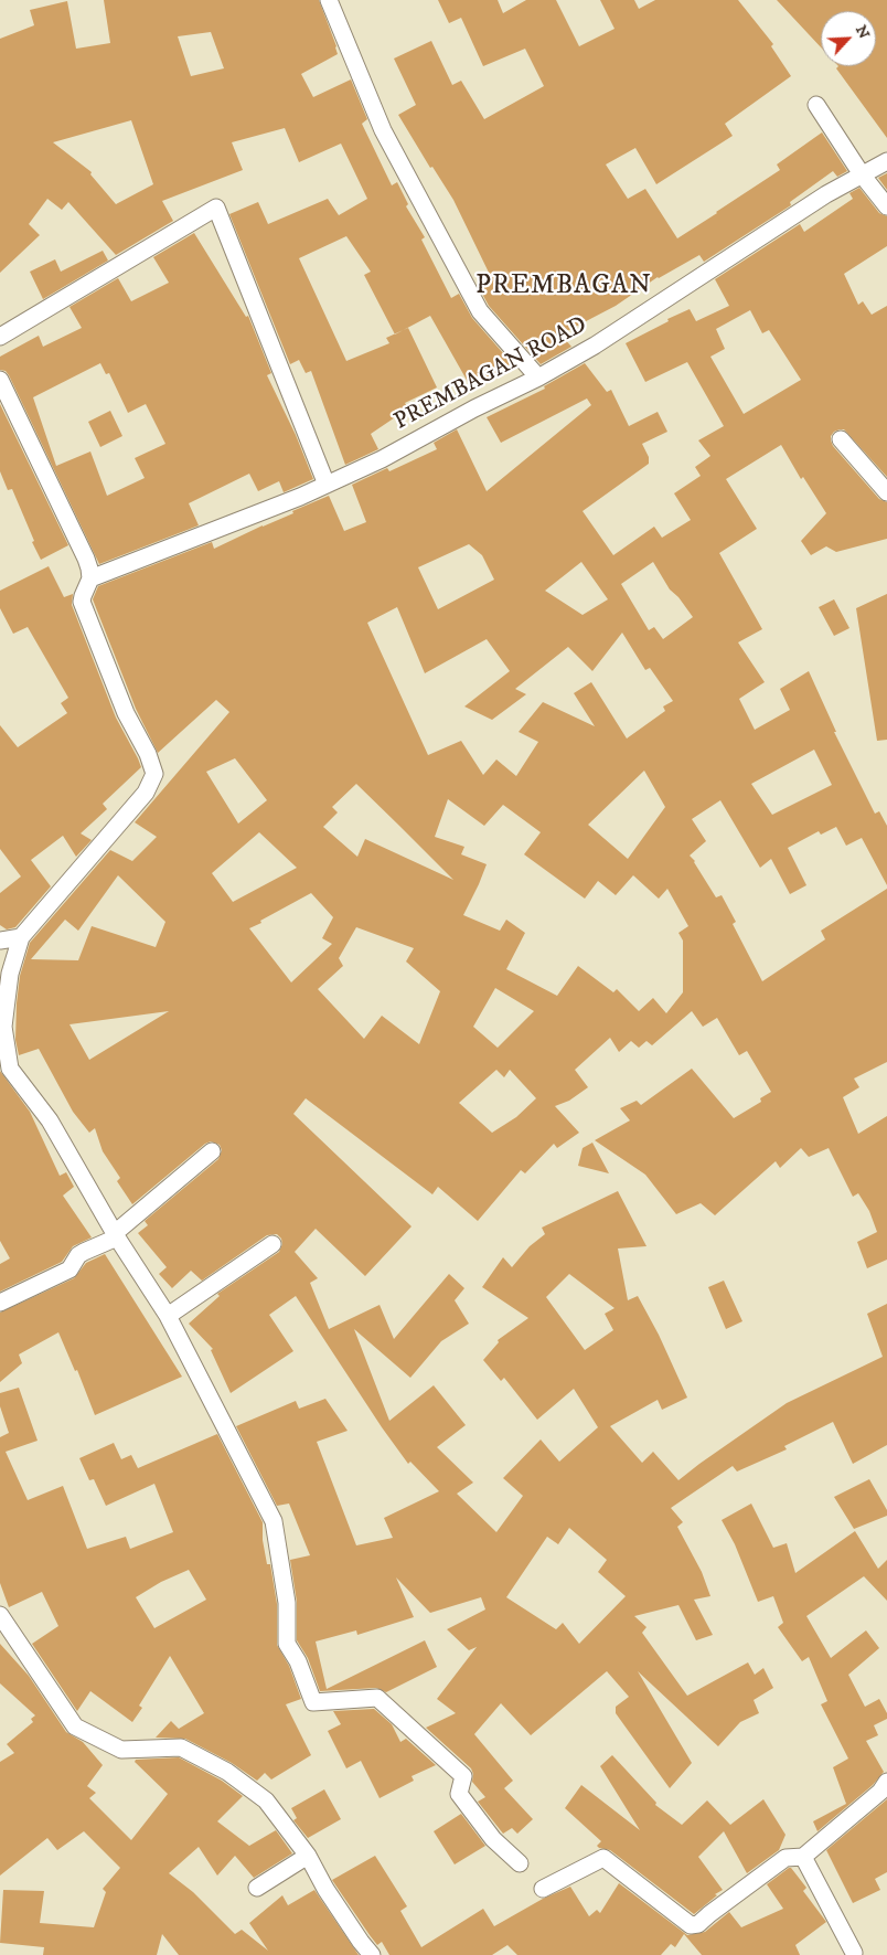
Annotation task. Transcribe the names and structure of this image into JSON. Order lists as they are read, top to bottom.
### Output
{
  "streets": {
    "street": ["PREMBAGAN ROAD"]
  },
  "districts": ["PREMBAGAN"],
  "north": "top right"
}
